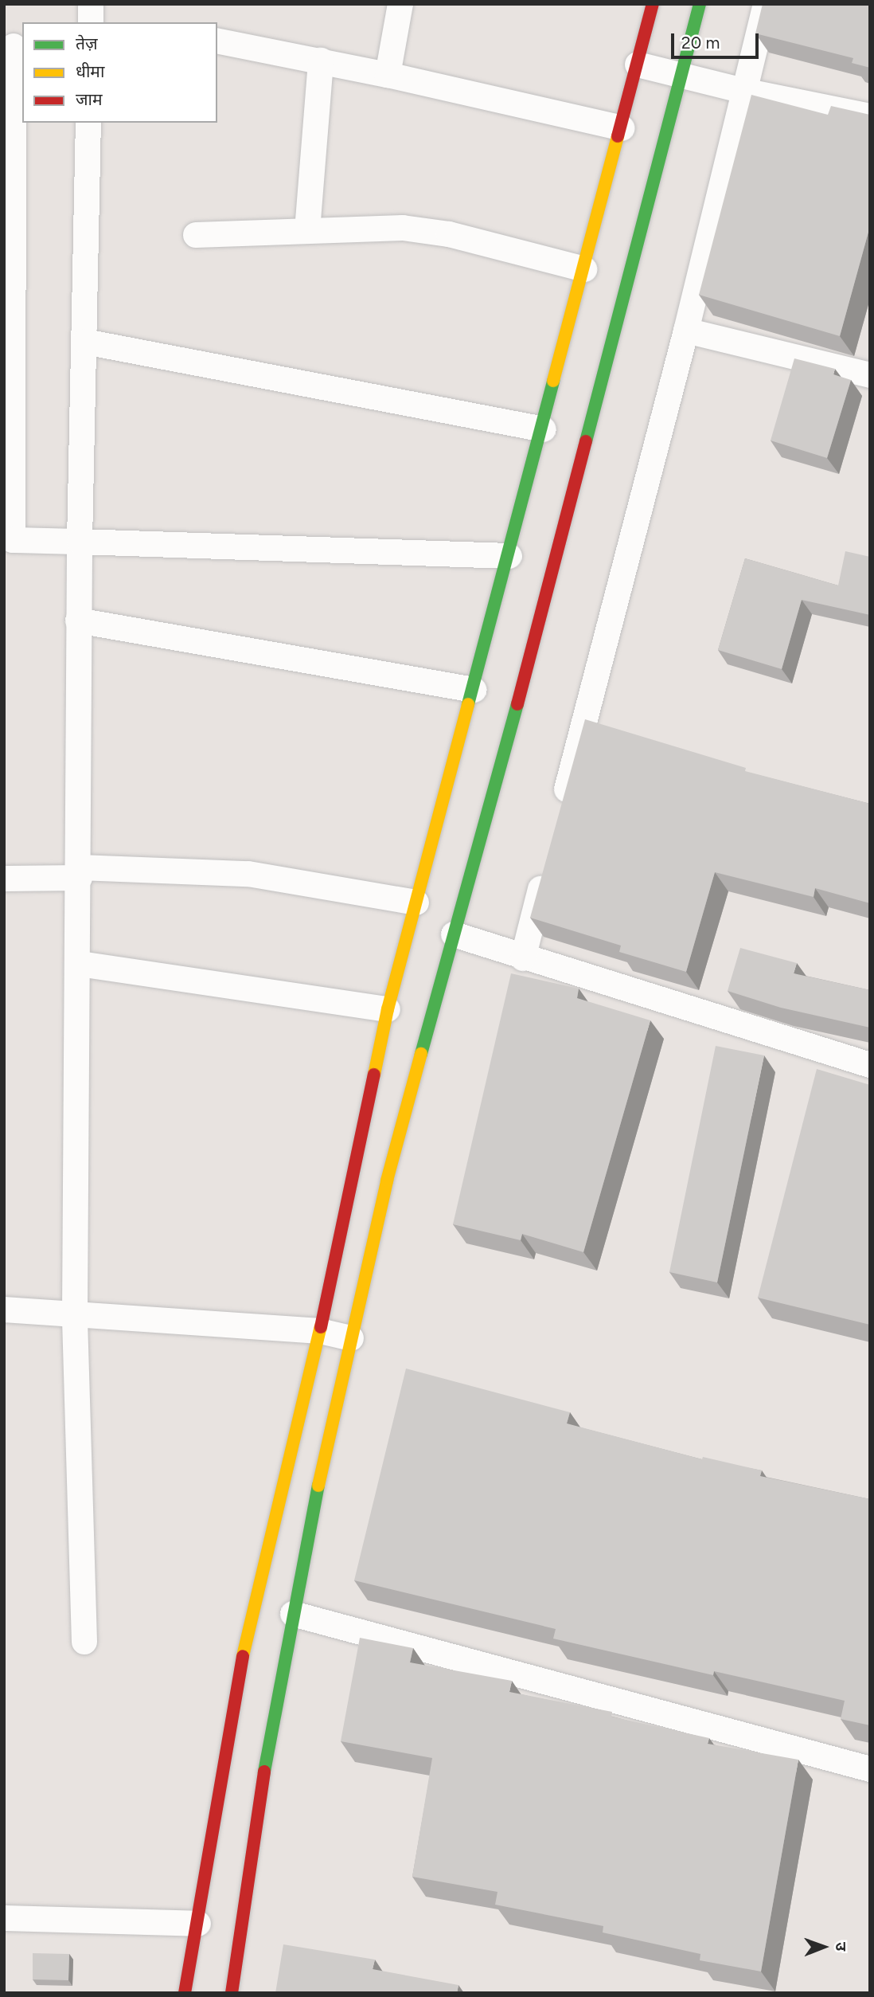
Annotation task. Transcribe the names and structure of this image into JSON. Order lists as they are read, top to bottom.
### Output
{
  "legend": ["तेज़", "धीमा", "जाम"],
  "scale_bar": "20 m",
  "north": "right"
}
